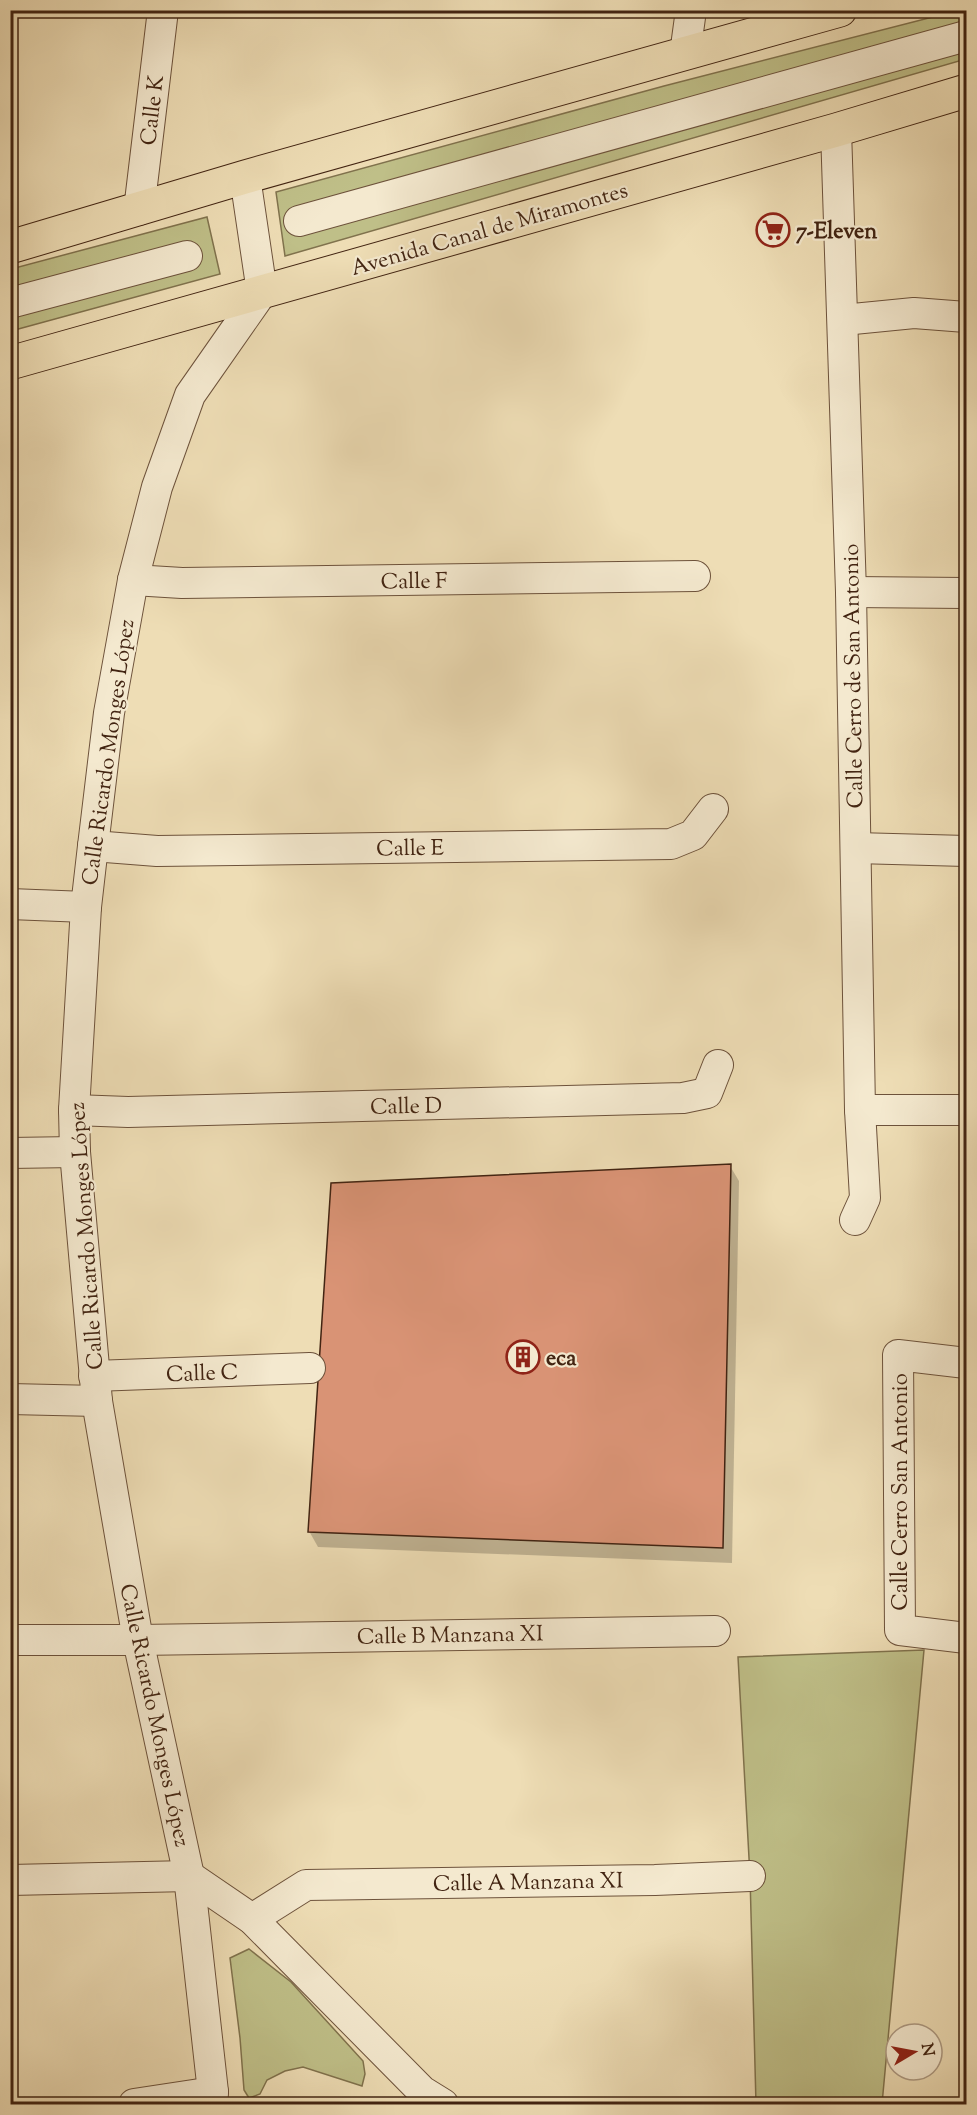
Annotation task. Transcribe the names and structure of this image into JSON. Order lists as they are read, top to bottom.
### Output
{
  "streets": {
    "main road": ["Avenida Canal de Miramontes"],
    "street": [
      "Calle K",
      "Calle F",
      "Calle Cerro de San Antonio",
      "Calle Ricardo Monges López",
      "Calle E",
      "Calle D",
      "Calle C",
      "Calle Cerro San Antonio",
      "Calle B Manzana XI",
      "Calle A Manzana XI"
    ]
  },
  "crossings": [
    ["Avenida Canal de Miramontes", "Calle Cerro de San Antonio"],
    ["Avenida Canal de Miramontes", "Calle Ricardo Monges López"],
    ["Calle F", "Calle Ricardo Monges López"],
    ["Calle Ricardo Monges López", "Calle E"],
    ["Calle Ricardo Monges López", "Calle D"],
    ["Calle Ricardo Monges López", "Calle C"],
    ["Calle Ricardo Monges López", "Calle B Manzana XI"]
  ],
  "places": {
    "supermarket": ["7-Eleven"],
    "building": ["eca"]
  },
  "north": "right"
}
